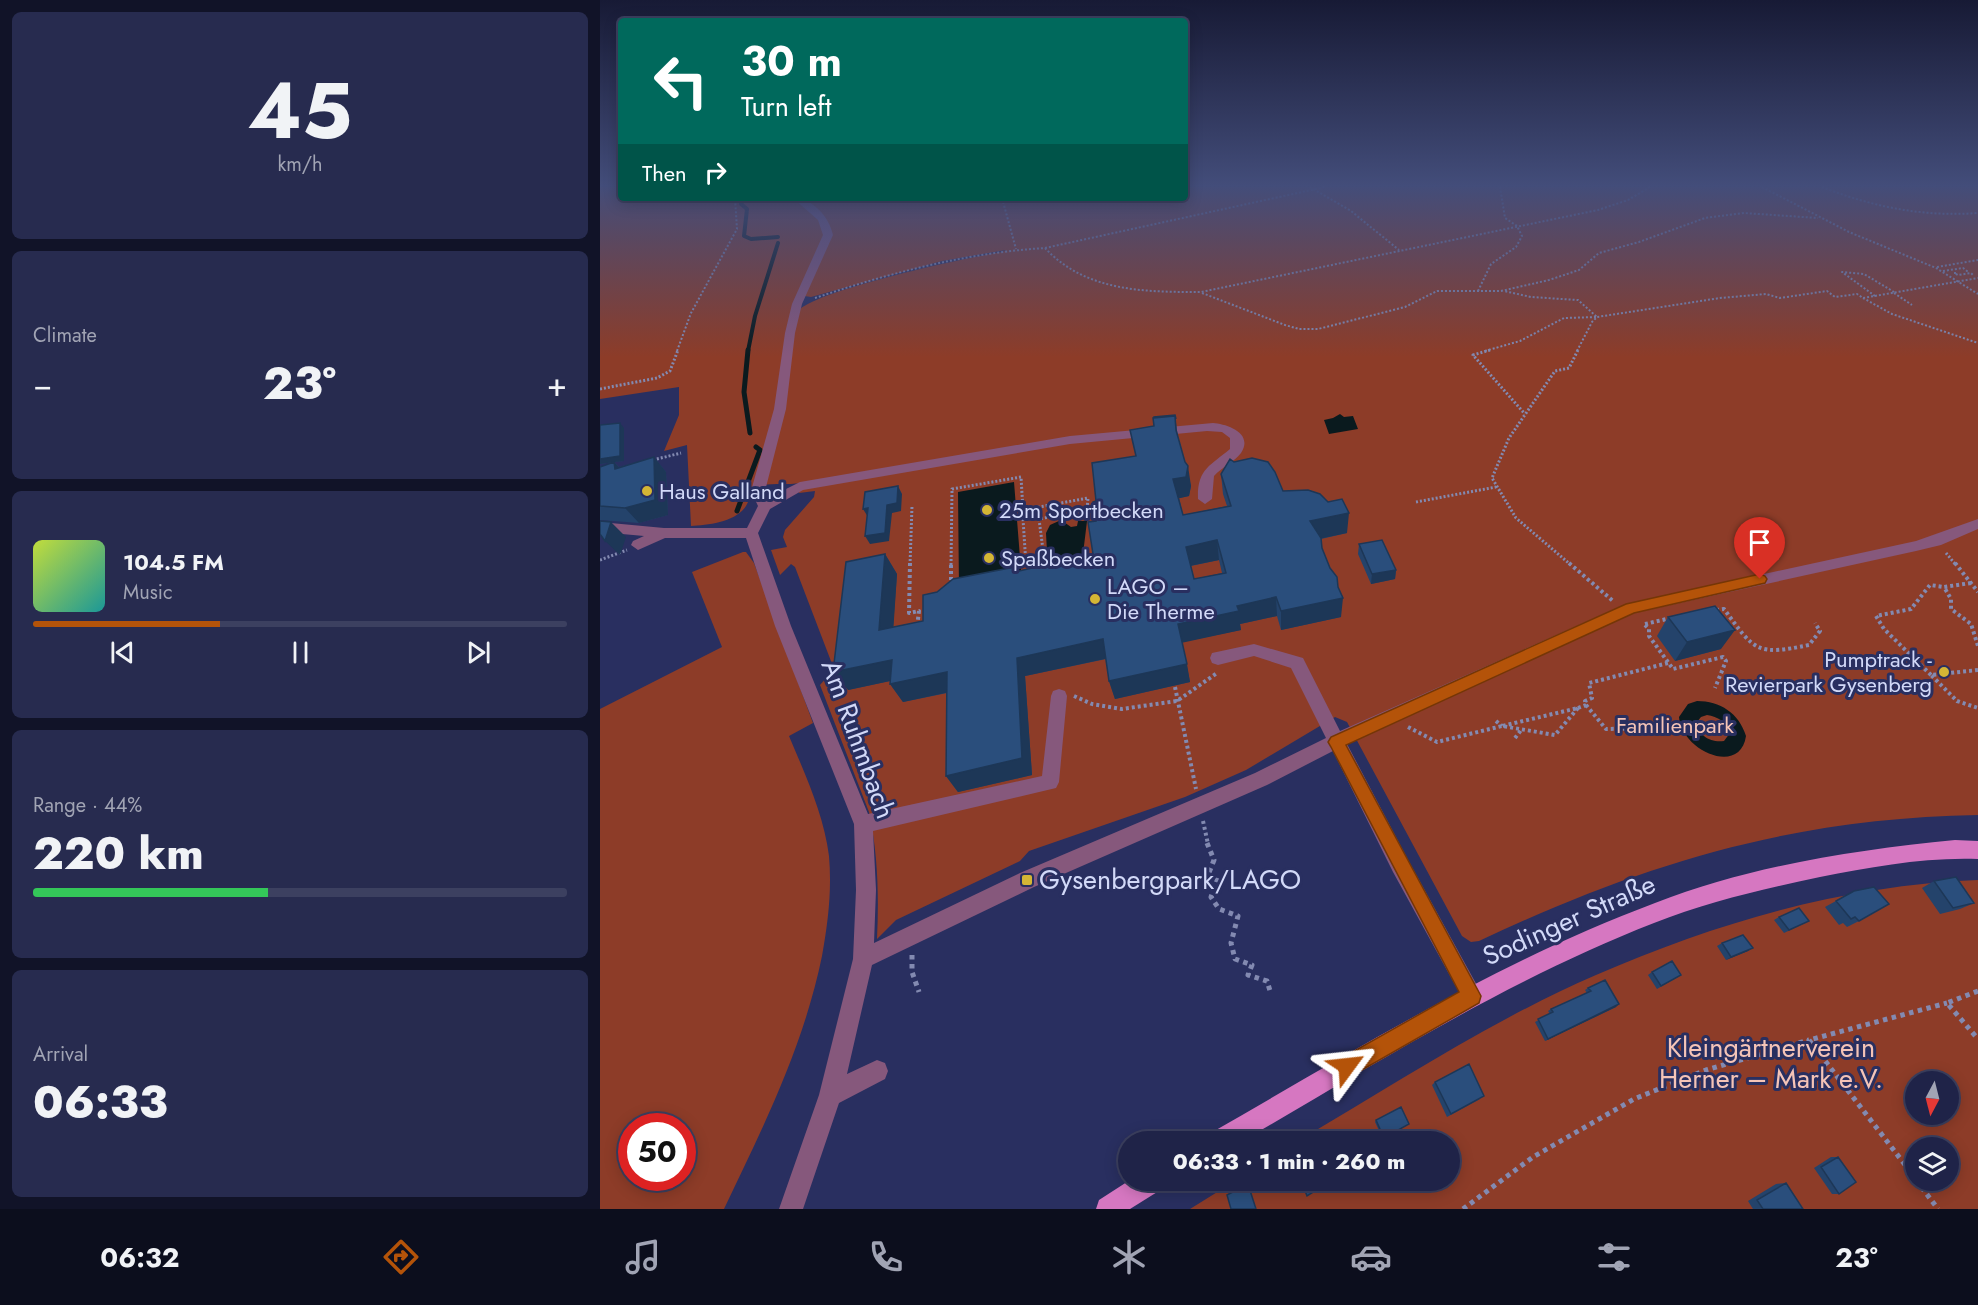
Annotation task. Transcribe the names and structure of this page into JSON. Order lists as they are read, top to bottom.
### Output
{
  "streets": {
    "main road": ["Sodinger Straße"],
    "street": ["Am Ruhmbach"]
  },
  "parks": ["Familienpark", "Kleingärtnerverein Herner – Mark e.V."],
  "places": {
    "other": [
      "Haus Galland",
      "25m Sportbecken",
      "Spaßbecken",
      "LAGO – Die Therme",
      "Pumptrack - Revierpark Gysenberg"
    ],
    "transit": ["Gysenbergpark/LAGO"]
  },
  "north": "bottom",
  "page": {
    "tile": [
      ["45", "km/h"],
      "Climate",
      ["Range · 44%", "220 km"],
      ["Arrival", "06:33"]
    ],
    "turn": ["30 m", "Turn left"],
    "then": "Then",
    "heat": ["−", "23°", "+"],
    "song": ["104.5 FM", "Music"],
    "limit": "50",
    "trip": "06:33 · 1 min · 260 m",
    "tabs": ["06:32", "23°"]
  }
}
